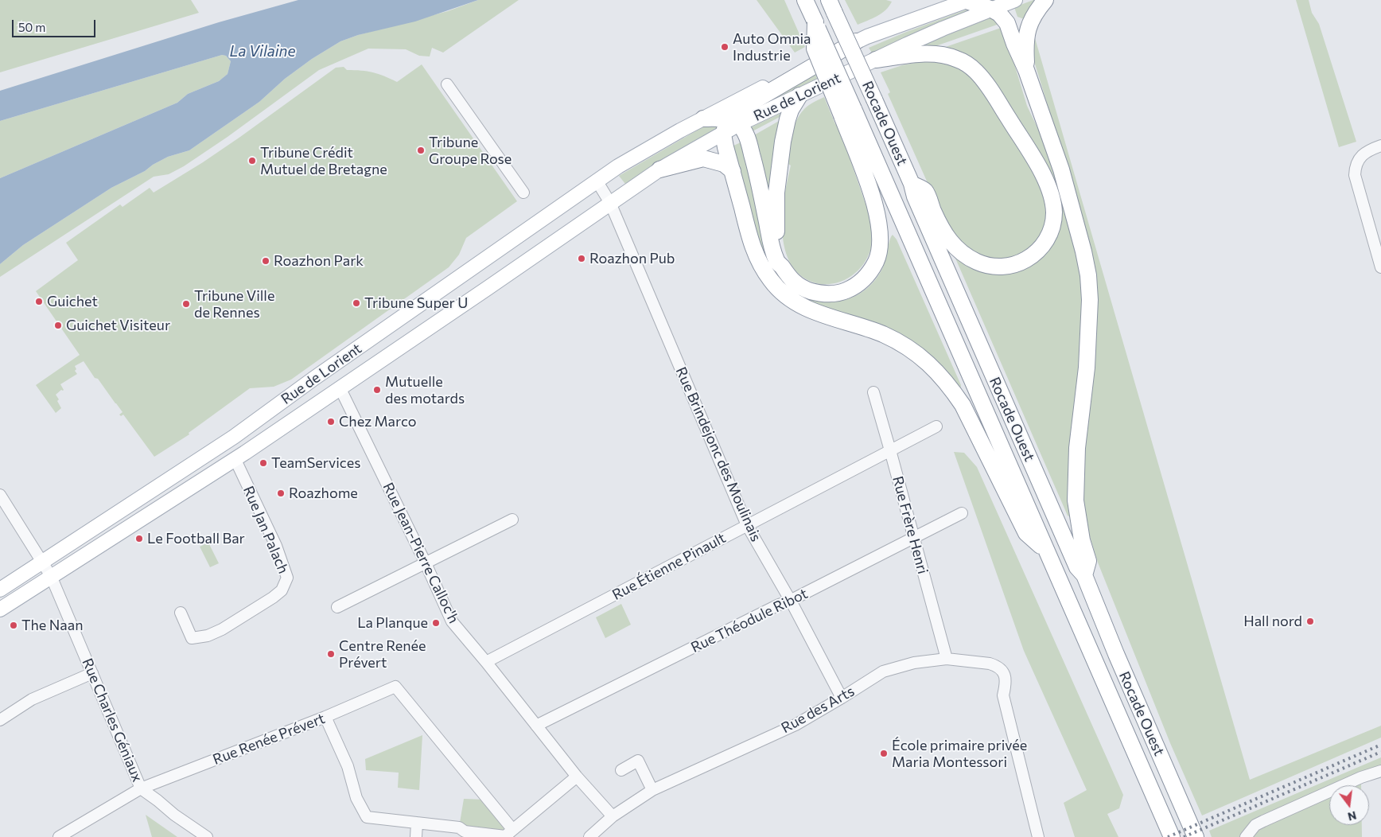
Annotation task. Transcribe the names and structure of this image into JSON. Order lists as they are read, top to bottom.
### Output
{
  "streets": {
    "highway": ["Rocade Ouest"],
    "main road": ["Rue de Lorient"],
    "street": [
      "Rue Brindejonc des Moulinais",
      "Rue Frère Henri",
      "Rue Jan Palach",
      "Rue Jean-Pierre Calloc'h",
      "Rue Étienne Pinault",
      "Rue Théodule Ribot",
      "Rue des Arts",
      "Rue Charles Géniaux",
      "Rue Renée Prévert"
    ]
  },
  "crossings": [
    ["Rue de Lorient", "Rue Brindejonc des Moulinais"],
    ["Rue de Lorient", "Rue Jan Palach"],
    ["Rue de Lorient", "Rue Jean-Pierre Calloc'h"],
    ["Rue de Lorient", "Rue Charles Géniaux"],
    ["Rue Brindejonc des Moulinais", "Rue Étienne Pinault"],
    ["Rue Brindejonc des Moulinais", "Rue Théodule Ribot"],
    ["Rue Brindejonc des Moulinais", "Rue des Arts"],
    ["Rue Frère Henri", "Rue Étienne Pinault"],
    ["Rue Frère Henri", "Rue Théodule Ribot"],
    ["Rue Frère Henri", "Rue des Arts"],
    ["Rue Jean-Pierre Calloc'h", "Rue Étienne Pinault"],
    ["Rue Jean-Pierre Calloc'h", "Rue Théodule Ribot"],
    ["Rue Jean-Pierre Calloc'h", "Rue des Arts"],
    ["Rue Charles Géniaux", "Rue Renée Prévert"]
  ],
  "water": ["La Vilaine"],
  "places": [
    "Auto Omnia Industrie",
    "Tribune Groupe Rose",
    "Tribune Crédit Mutuel de Bretagne",
    "Roazhon Pub",
    "Roazhon Park",
    "Guichet",
    "Tribune Super U",
    "Tribune Ville de Rennes",
    "Guichet Visiteur",
    "Mutuelle des motards",
    "Chez Marco",
    "TeamServices",
    "Roazhome",
    "Le Football Bar",
    "Hall nord",
    "La Planque",
    "The Naan",
    "Centre Renée Prévert",
    "École primaire privée Maria Montessori"
  ],
  "scale_bar": "50 m",
  "north": "bottom"
}
